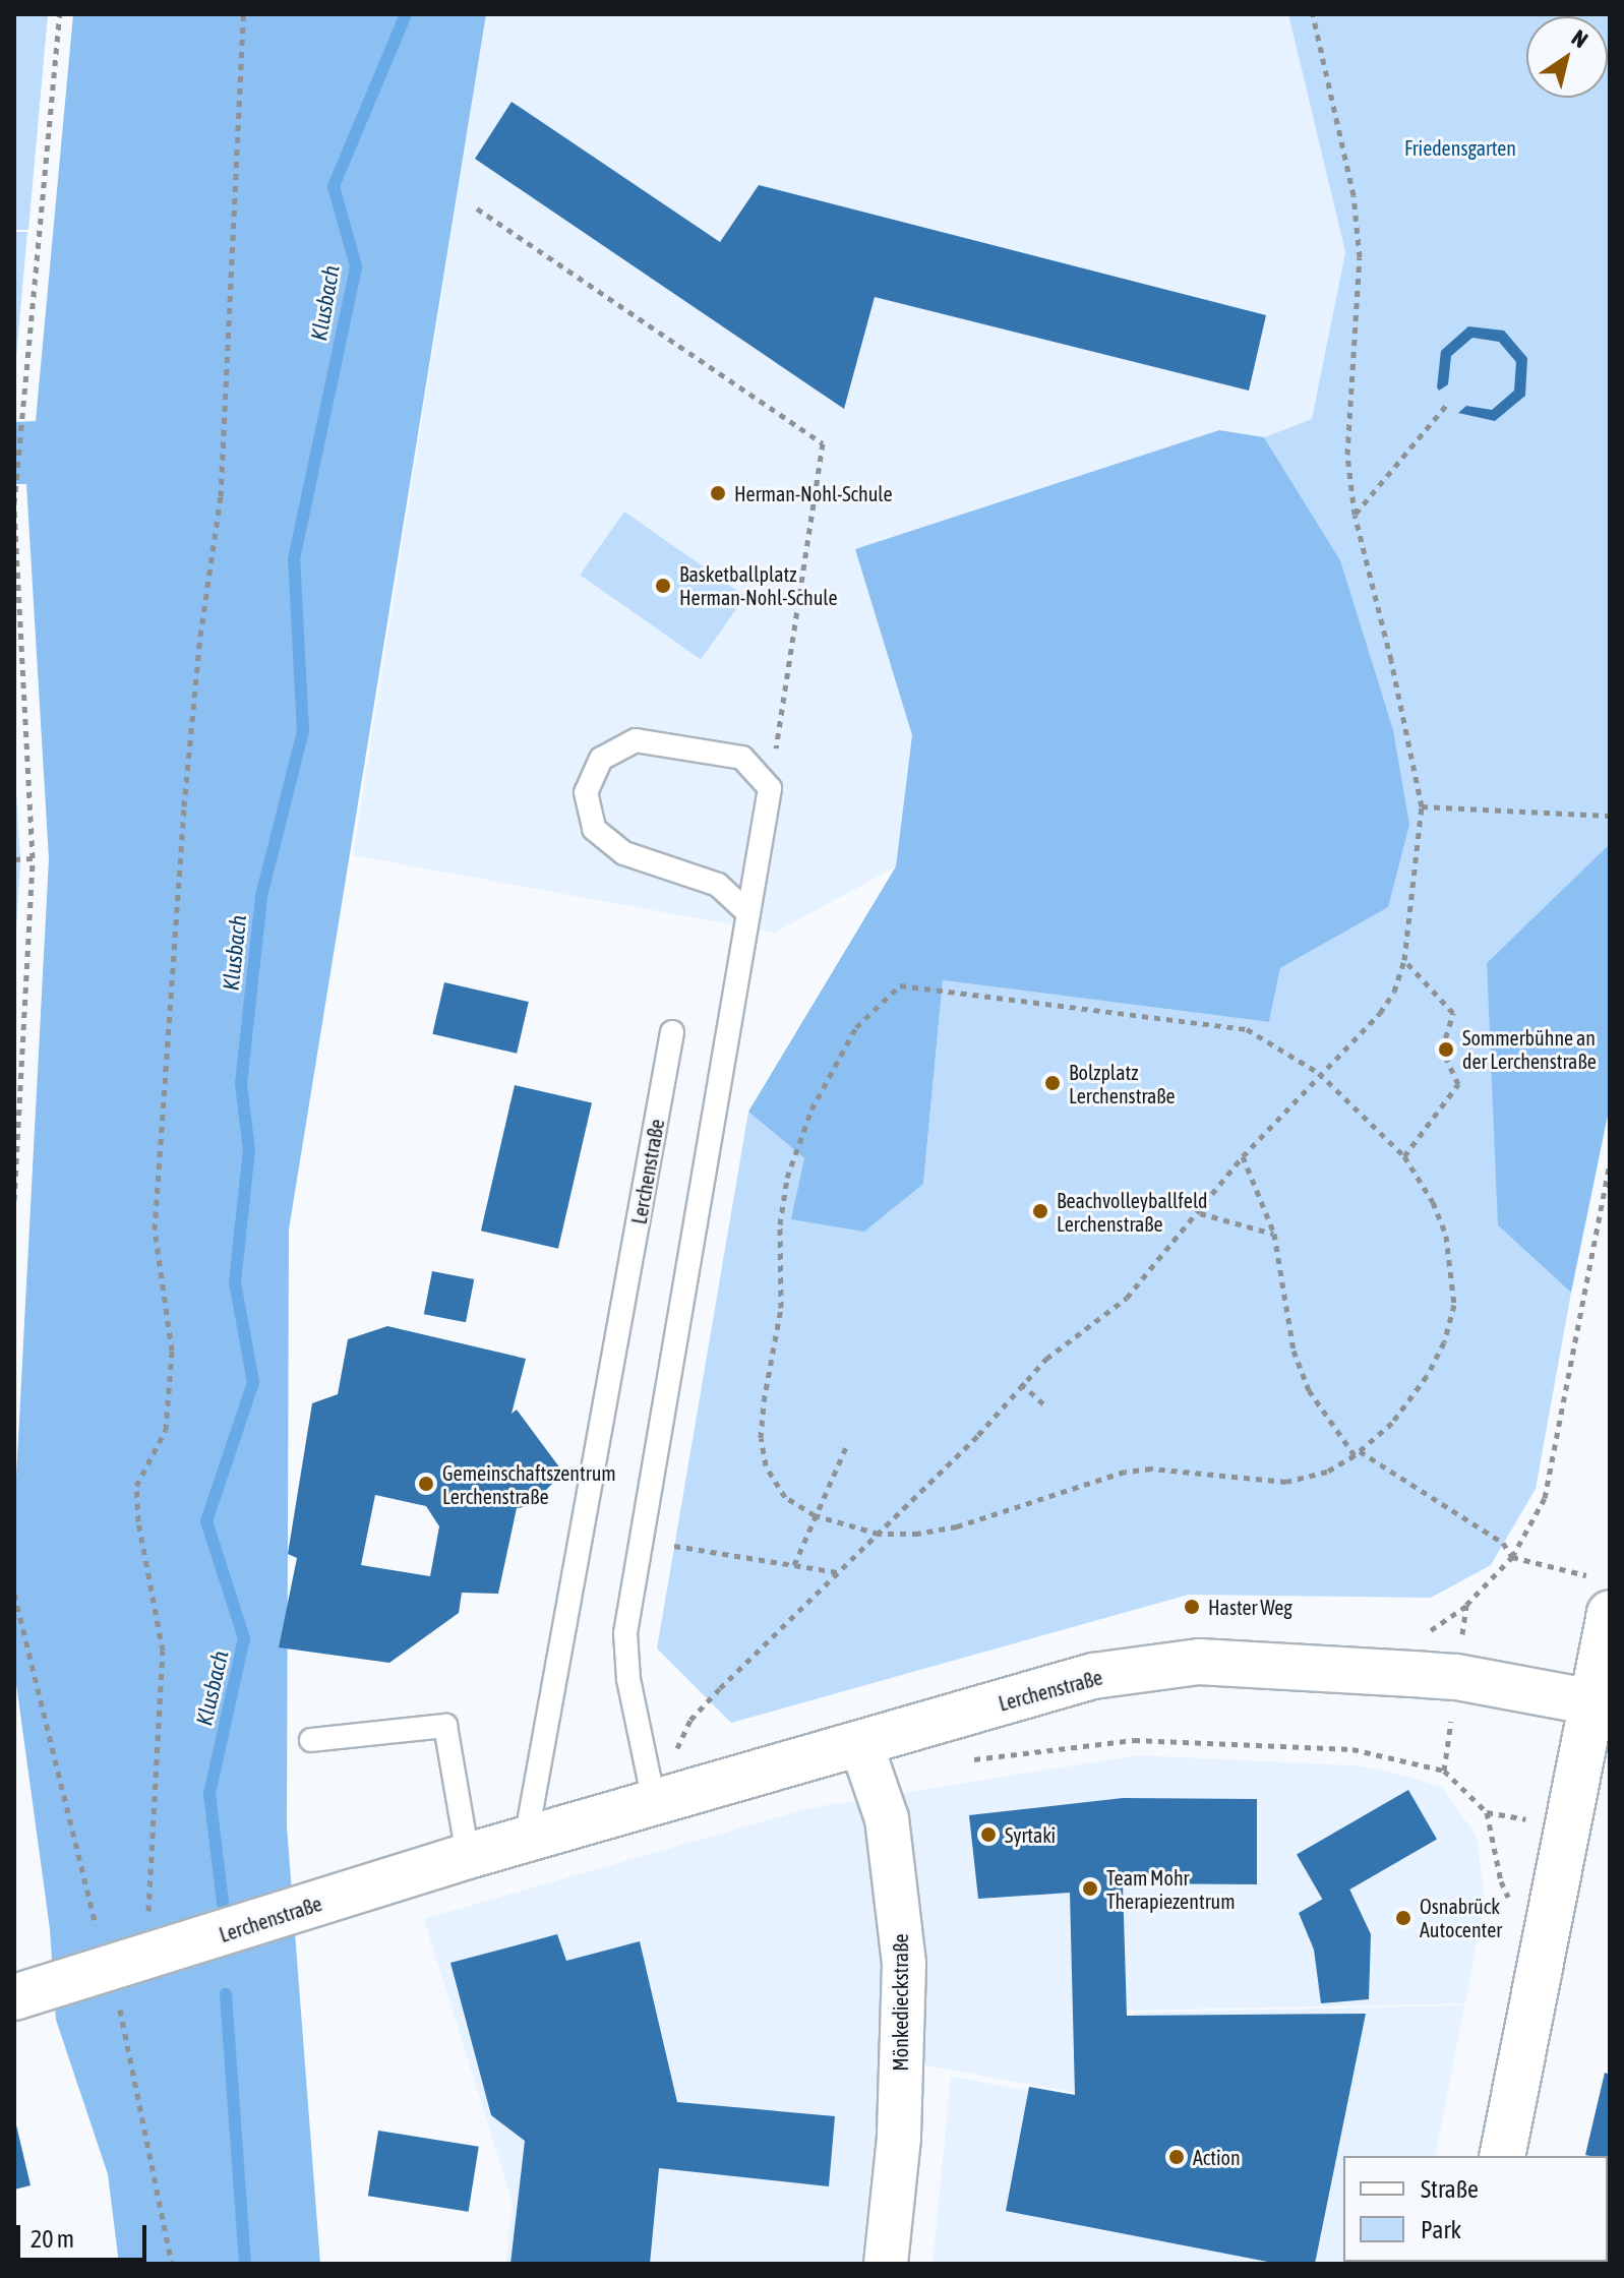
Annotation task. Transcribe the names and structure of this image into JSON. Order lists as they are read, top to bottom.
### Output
{
  "streets": {
    "street": ["Lerchenstraße", "Mönkedieckstraße"]
  },
  "crossings": [
    ["Lerchenstraße", "Mönkedieckstraße"]
  ],
  "water": ["Klusbach"],
  "parks": ["Friedensgarten"],
  "places": [
    "Herman-Nohl-Schule",
    "Basketballplatz Herman-Nohl-Schule",
    "Sommerbühne an der Lerchenstraße",
    "Bolzplatz Lerchenstraße",
    "Beachvolleyballfeld Lerchenstraße",
    "Gemeinschaftszentrum Lerchenstraße",
    "Haster Weg",
    "Syrtaki",
    "Team Mohr Therapiezentrum",
    "Osnabrück Autocenter",
    "Action"
  ],
  "legend": ["Straße", "Park"],
  "scale_bar": "20 m",
  "north": "top right"
}
